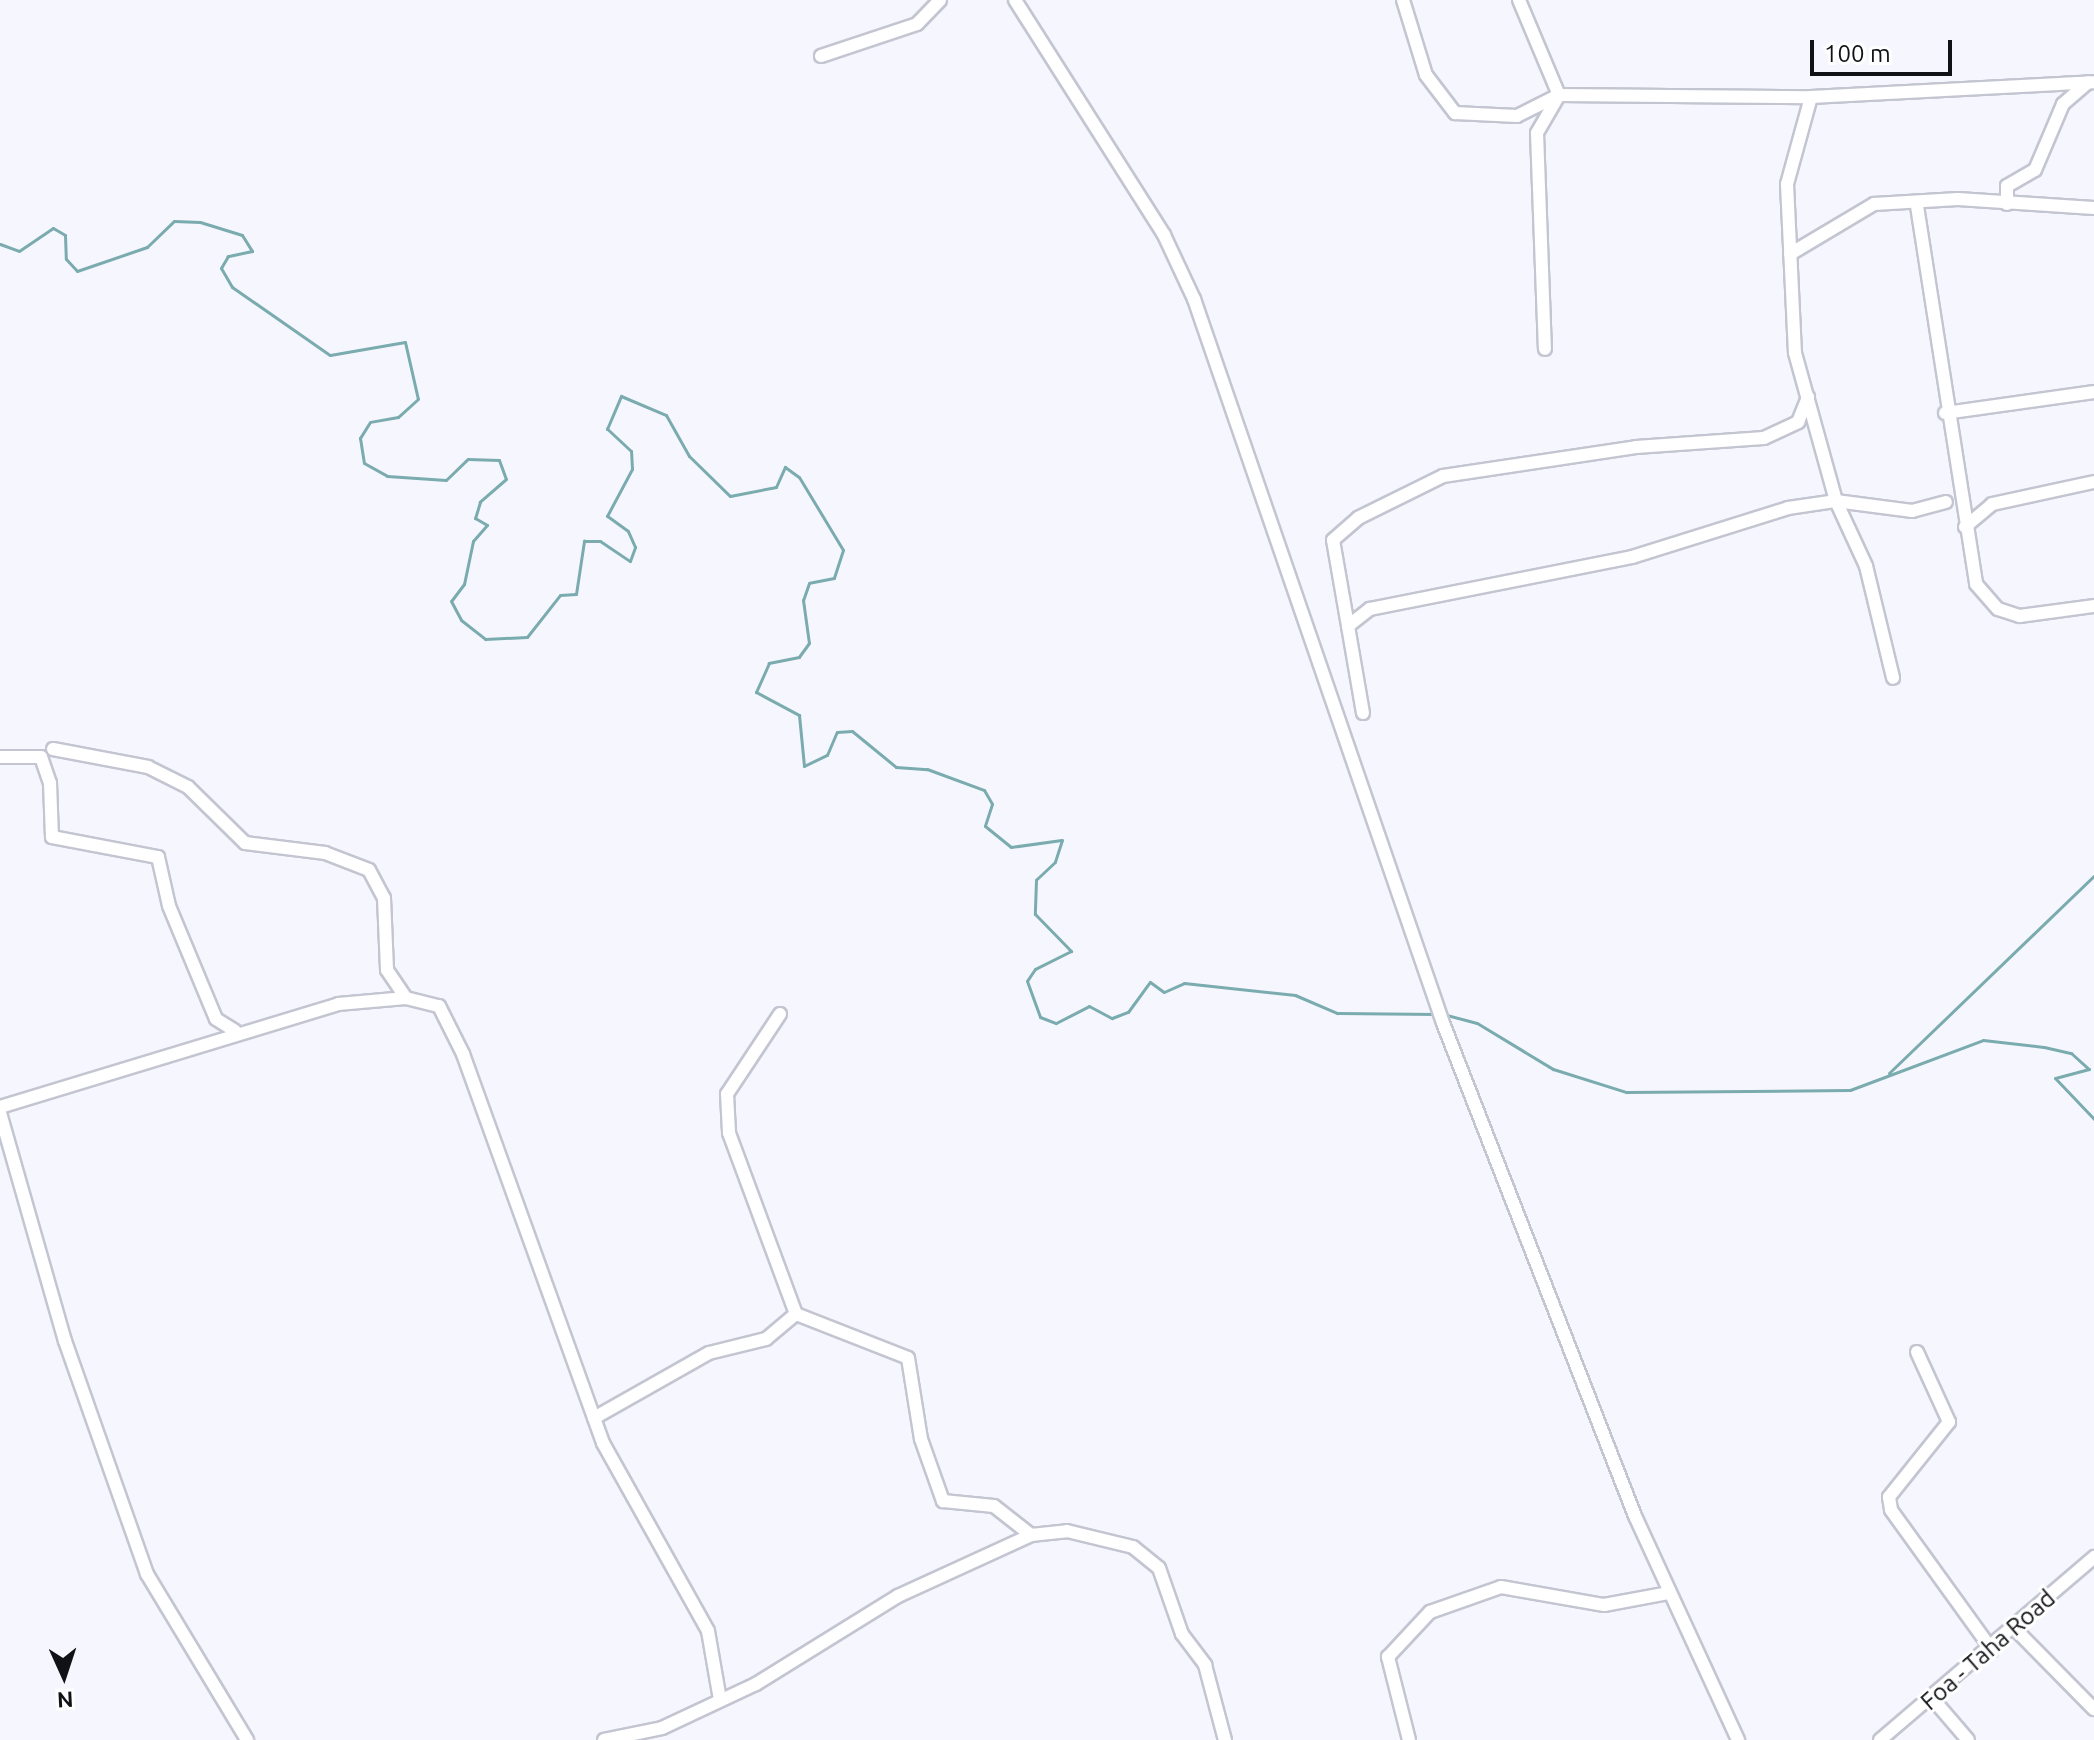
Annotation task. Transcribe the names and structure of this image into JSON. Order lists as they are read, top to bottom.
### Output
{
  "streets": {
    "street": ["Foa - Taha Road"]
  },
  "scale_bar": "100 m",
  "north": "bottom"
}
